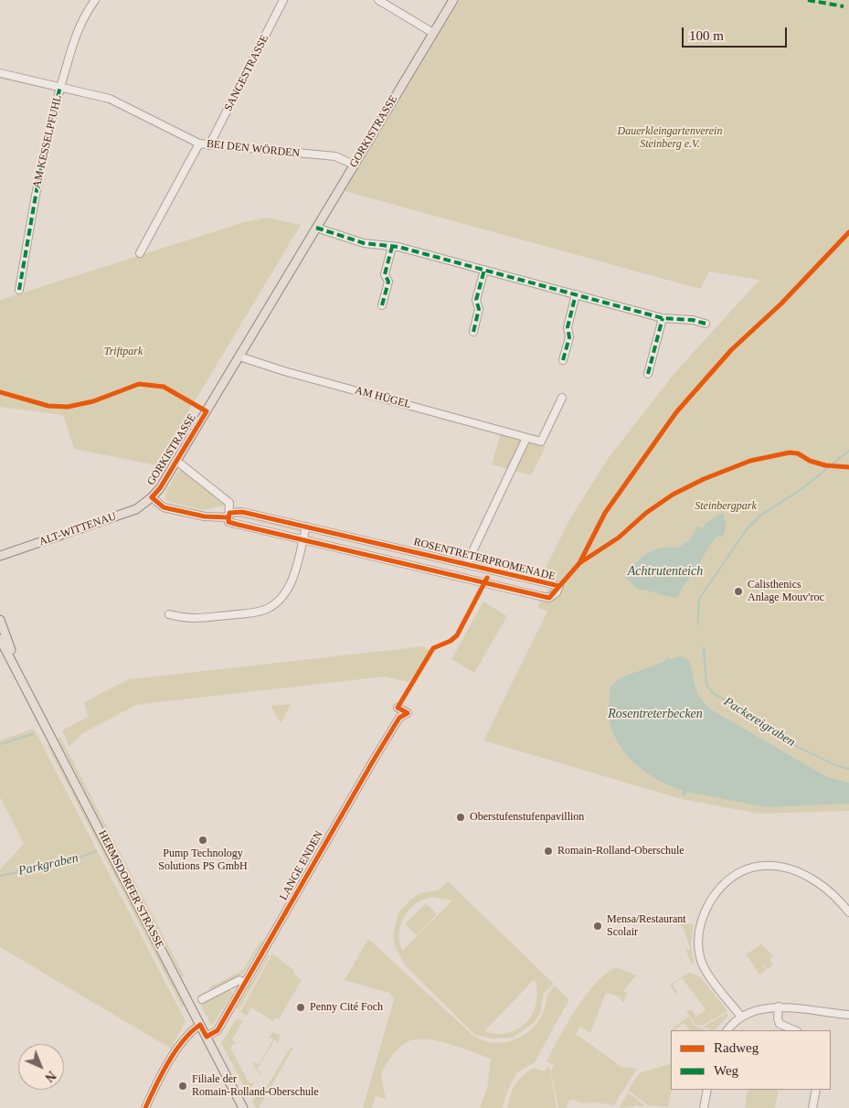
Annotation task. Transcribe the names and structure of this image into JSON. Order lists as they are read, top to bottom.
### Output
{
  "streets": {
    "main road": ["GORKISTRASSE", "ALT-WITTENAU", "HERMSDORFER STRASSE"],
    "street": [
      "SANGESTRASSE",
      "AM KESSELPFUHL",
      "BEI DEN WÖRDEN",
      "AM HÜGEL",
      "ROSENTRETERPROMENADE",
      "LANGE ENDEN"
    ]
  },
  "crossings": [
    ["SANGESTRASSE", "BEI DEN WÖRDEN"],
    ["GORKISTRASSE", "BEI DEN WÖRDEN"],
    ["GORKISTRASSE", "AM HÜGEL"],
    ["GORKISTRASSE", "ALT-WITTENAU"],
    ["GORKISTRASSE", "ROSENTRETERPROMENADE"],
    ["AM KESSELPFUHL", "BEI DEN WÖRDEN"],
    ["ALT-WITTENAU", "ROSENTRETERPROMENADE"],
    ["LANGE ENDEN", "HERMSDORFER STRASSE"]
  ],
  "water": [
    "Achtrutenteich",
    "Rosentreterbecken",
    "Packereigraben",
    "Parkgraben"
  ],
  "parks": ["Dauerkleingartenverein Steinberg e.V.", "Triftpark", "Steinbergpark"],
  "places": [
    "Calisthenics Anlage Mouv'roc",
    "Oberstufenstufenpavillion",
    "Pump Technology Solutions PS GmbH",
    "Romain-Rolland-Oberschule",
    "Mensa/Restaurant Scolair",
    "Penny Cité Foch",
    "Filiale der Romain-Rolland-Oberschule"
  ],
  "legend": ["Radweg", "Weg"],
  "scale_bar": "100 m",
  "north": "bottom right"
}
